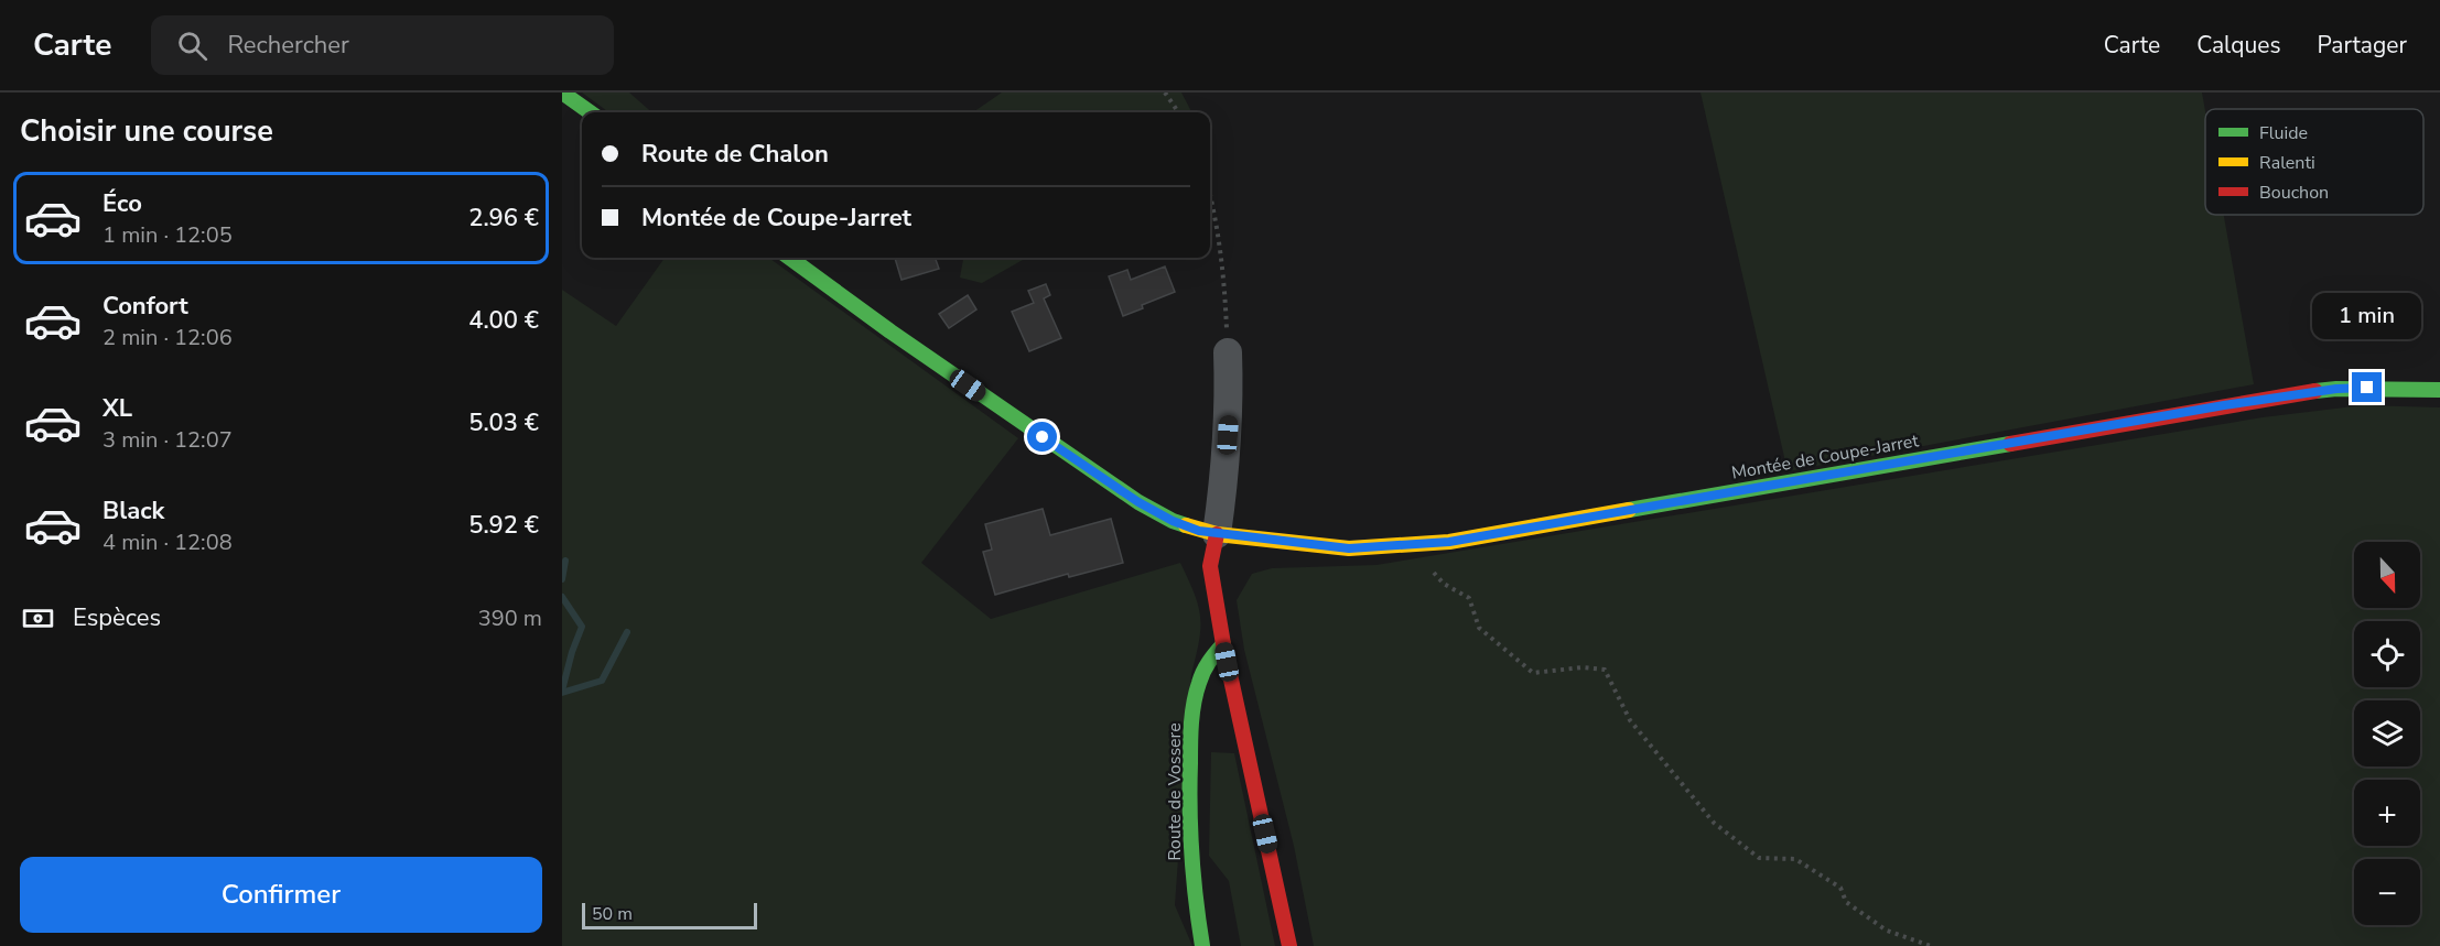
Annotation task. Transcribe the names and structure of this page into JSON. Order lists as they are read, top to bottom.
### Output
{
  "streets": {
    "main road": ["Montée de Coupe-Jarret", "Route de Vossere"]
  },
  "legend": ["Fluide", "Ralenti", "Bouchon"],
  "scale_bar": "50 m",
  "north": "bottom",
  "page": {
    "header": "Carte",
    "search": "Rechercher",
    "nav": ["Carte", "Calques", "Partager"],
    "heading": "Choisir une course",
    "banner": ["Route de Chalon", "Montée de Coupe-Jarret"],
    "list": [
      {
        "name": "Éco",
        "note": "1 min · 12:05",
        "value": "2.96 €"
      },
      {
        "name": "Confort",
        "note": "2 min · 12:06",
        "value": "4.00 €"
      },
      {
        "name": "XL",
        "note": "3 min · 12:07",
        "value": "5.03 €"
      },
      {
        "name": "Black",
        "note": "4 min · 12:08",
        "value": "5.92 €"
      }
    ],
    "bubble": "1 min",
    "map_buttons": ["+", "−"],
    "pay": ["Espèces", "390 m"],
    "buttons": "Confirmer",
    "scale": "50 m"
  }
}
